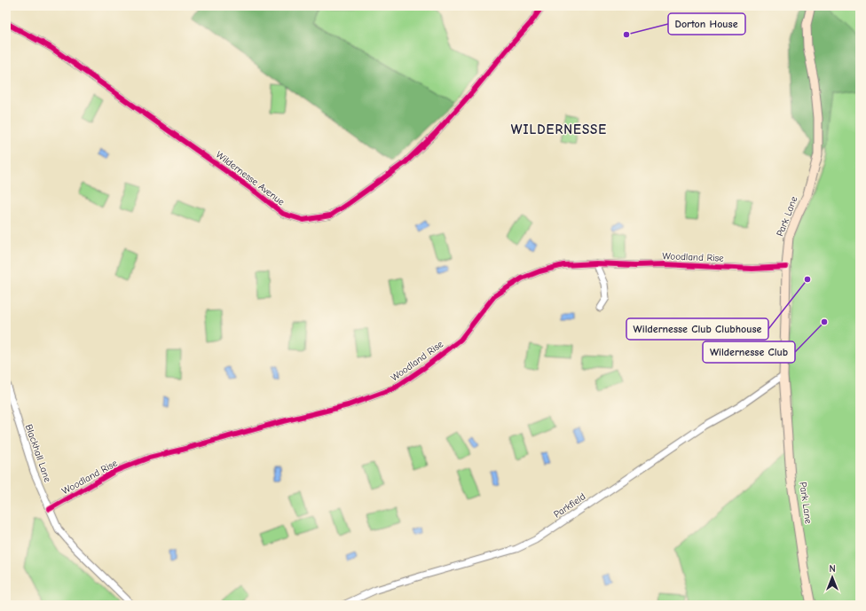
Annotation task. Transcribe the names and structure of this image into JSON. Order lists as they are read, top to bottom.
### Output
{
  "streets": {
    "street": [
      "Wildernesse Avenue",
      "Park Lane",
      "Woodland Rise",
      "Blackhall Lane",
      "Parkfield"
    ]
  },
  "crossings": [
    ["Park Lane", "Woodland Rise"],
    ["Park Lane", "Parkfield"],
    ["Woodland Rise", "Blackhall Lane"]
  ],
  "districts": ["WILDERNESSE"],
  "places": ["Dorton House", "Wildernesse Club Clubhouse", "Wildernesse Club"],
  "north": "top"
}
